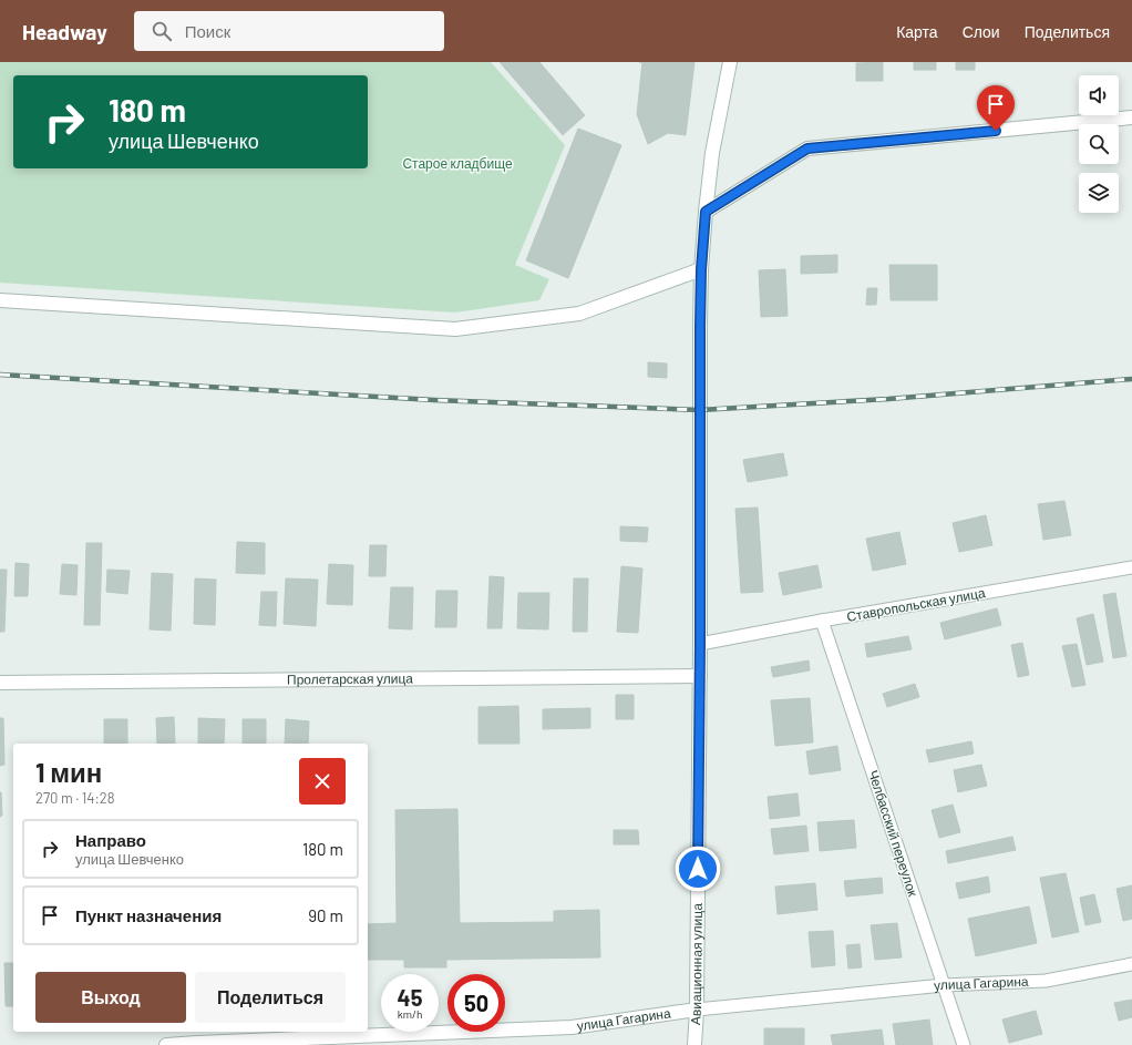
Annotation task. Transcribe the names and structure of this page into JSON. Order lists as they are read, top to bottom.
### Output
{
  "streets": {
    "street": ["Пролетарская улица", "Авиационная улица", "улица Гагарина"],
    "lane": ["Ставропольская улица", "Челбасский переулок"]
  },
  "crossings": [
    ["Ставропольская улица", "Челбасский переулок"],
    ["Ставропольская улица", "Авиационная улица"],
    ["Пролетарская улица", "Авиационная улица"],
    ["Челбасский переулок", "улица Гагарина"],
    ["Авиационная улица", "улица Гагарина"]
  ],
  "parks": ["Старое кладбище"],
  "page": {
    "header": "Headway",
    "search": "Поиск",
    "nav": ["Карта", "Слои", "Поделиться"],
    "turn": ["180 m", "улица Шевченко"],
    "heading": ["1 мин", "270 m · 14:28"],
    "list": [
      {
        "name": "Направо",
        "note": "улица Шевченко",
        "value": "180 m"
      },
      {
        "name": "Пункт назначения",
        "value": "90 m"
      }
    ],
    "buttons": ["Выход", "Поделиться"],
    "speed": "45 km/h",
    "limit": "50"
  }
}
